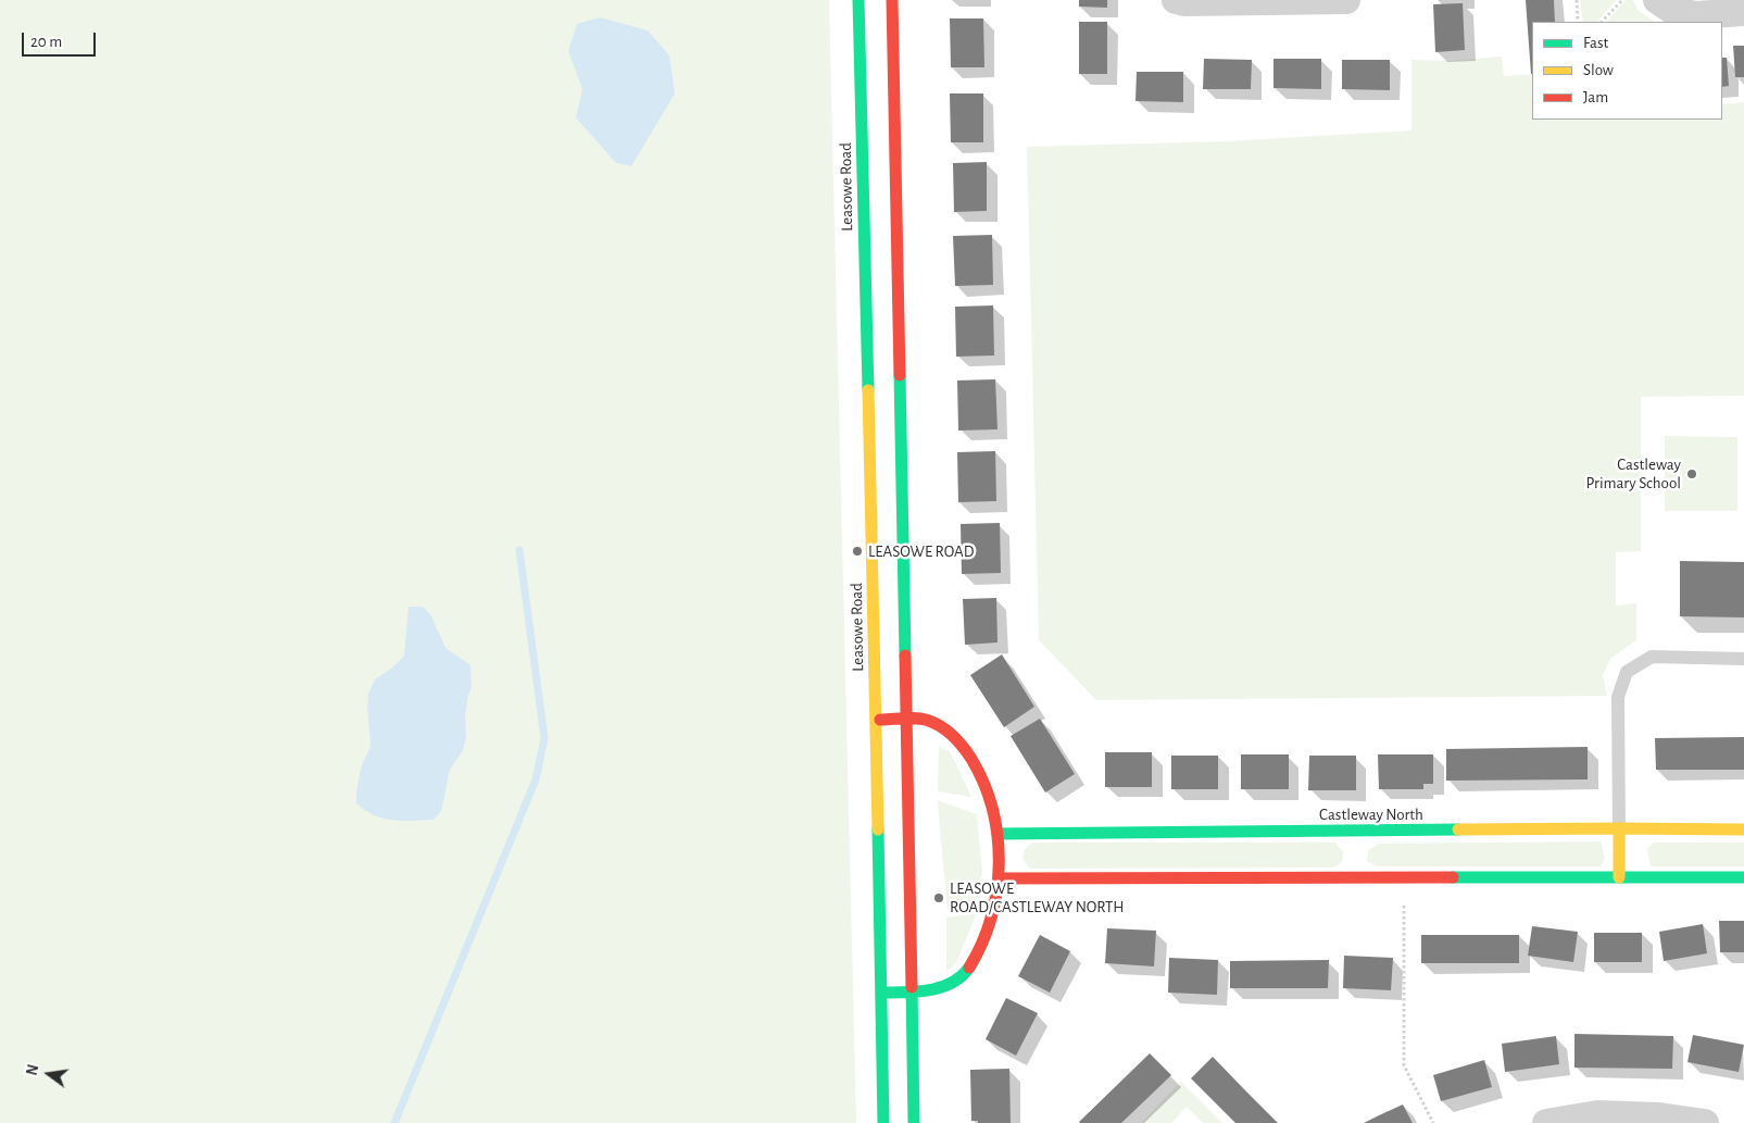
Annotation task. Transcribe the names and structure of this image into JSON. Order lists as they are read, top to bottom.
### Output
{
  "streets": {
    "main road": ["Leasowe Road", "Castleway North"]
  },
  "places": ["Castleway Primary School", "LEASOWE ROAD", "LEASOWE ROAD/CASTLEWAY NORTH"],
  "legend": ["Fast", "Slow", "Jam"],
  "scale_bar": "20 m",
  "north": "left"
}
